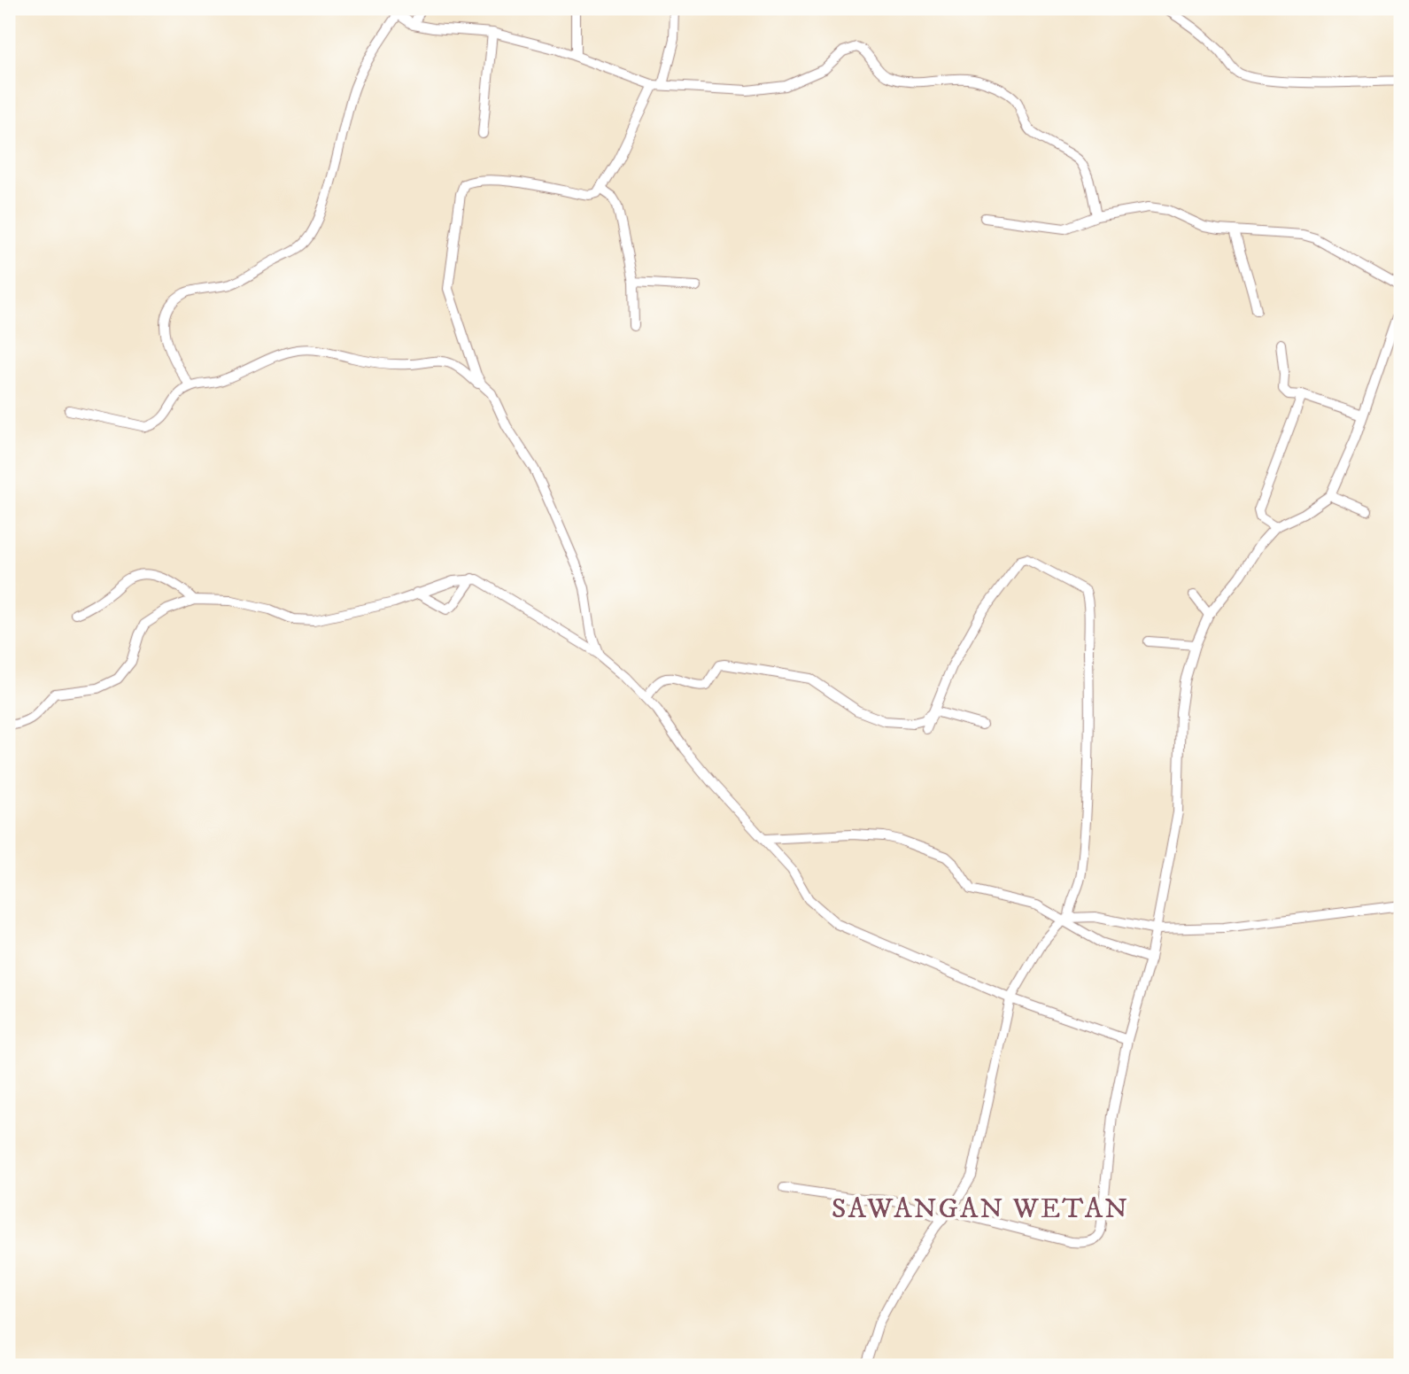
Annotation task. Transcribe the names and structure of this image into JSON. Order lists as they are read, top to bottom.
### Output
{
  "districts": ["SAWANGAN WETAN"]
}
